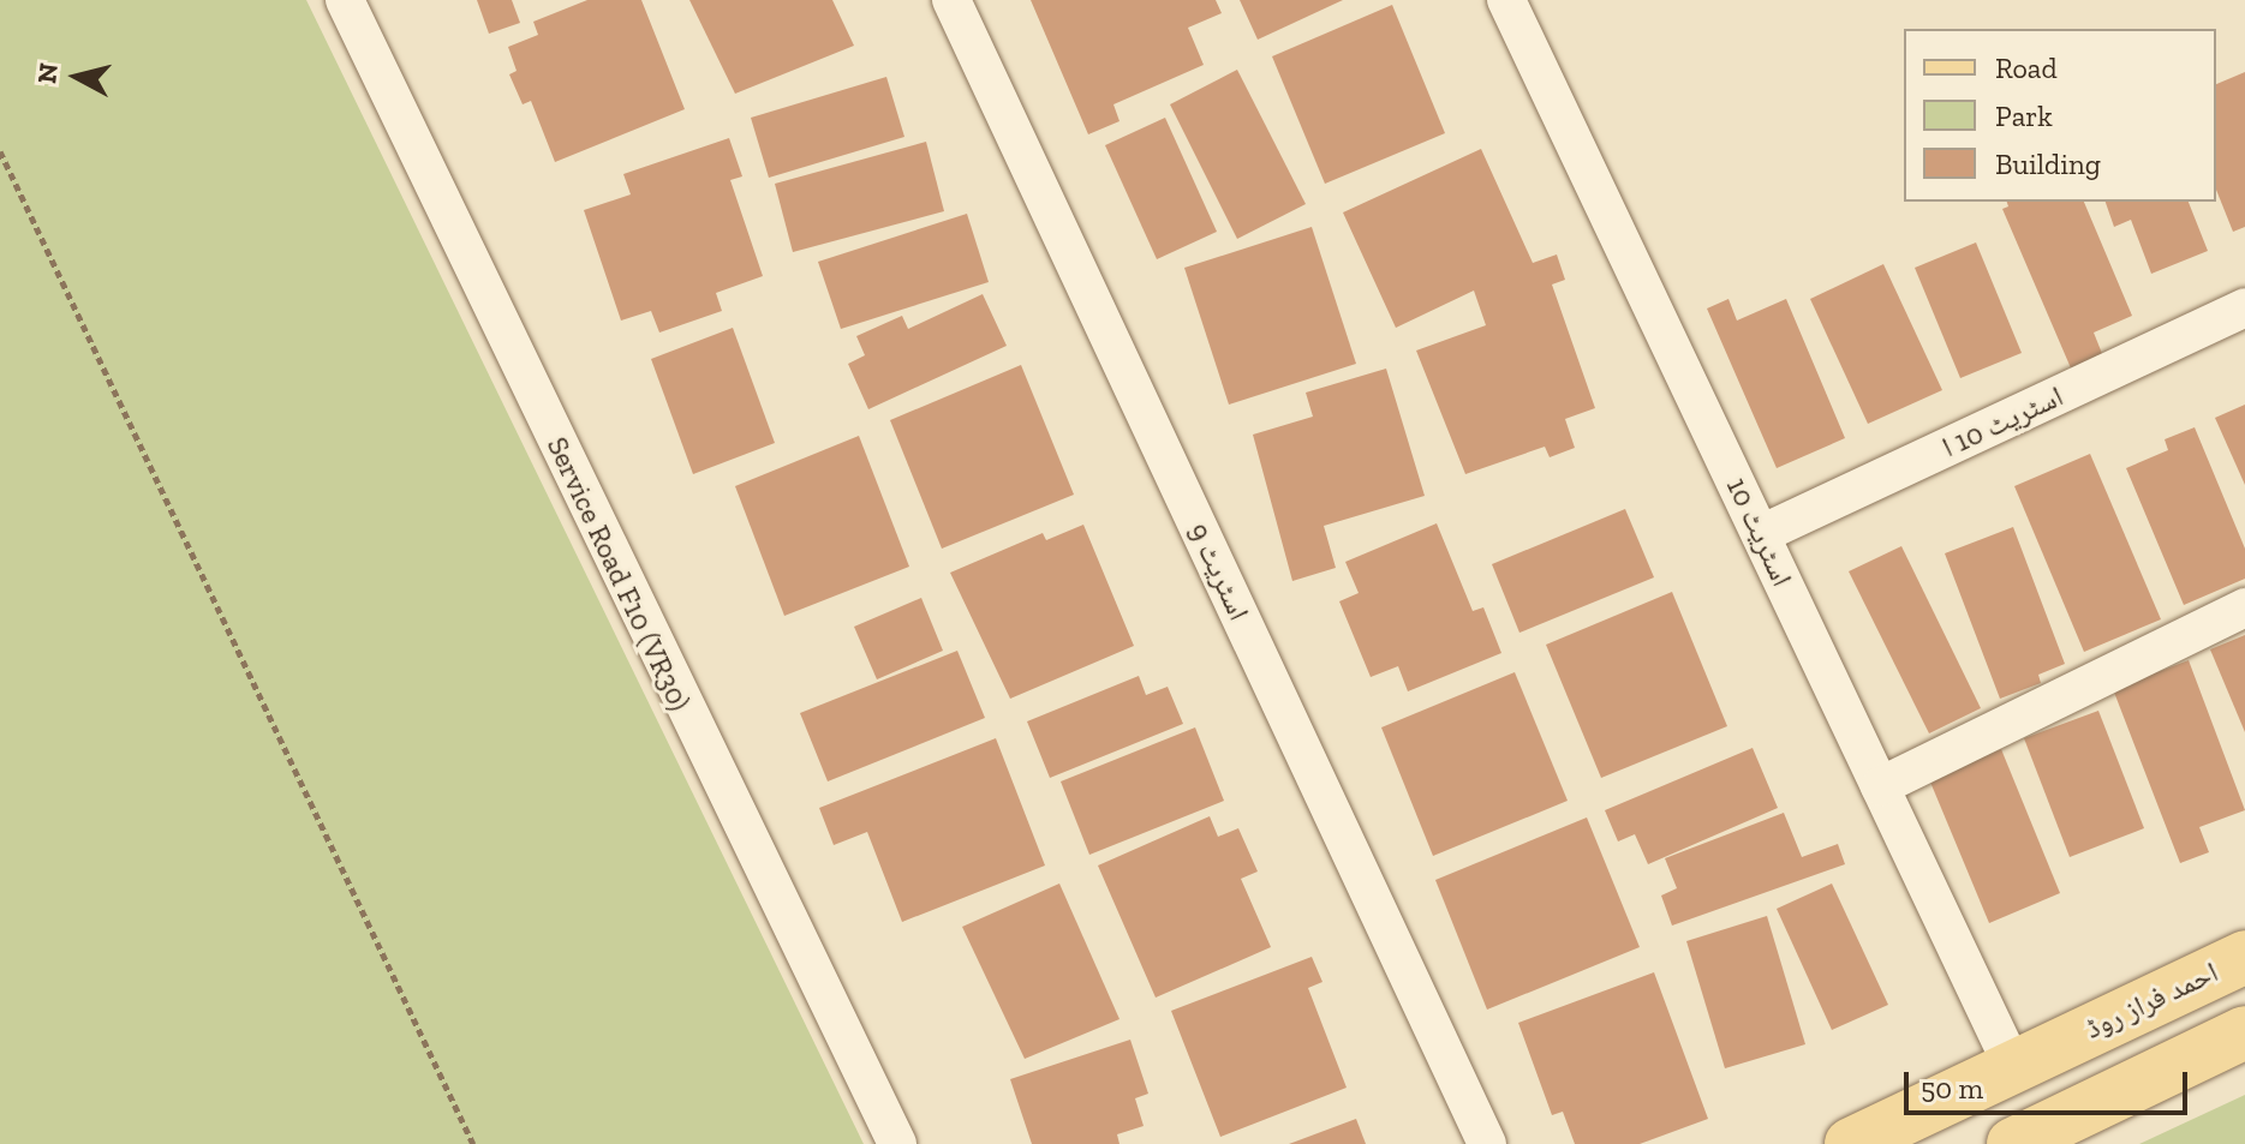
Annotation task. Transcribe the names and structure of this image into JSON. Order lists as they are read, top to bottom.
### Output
{
  "streets": {
    "main road": ["احمد فراز روڈ"],
    "street": [
      "اسٹریٹ 10 ا",
      "اسٹریٹ 10",
      "اسٹریٹ 9",
      "Service Road F10 (VR30)"
    ]
  },
  "crossings": [
    ["اسٹریٹ 10 ا", "اسٹریٹ 10"],
    ["اسٹریٹ 10", "احمد فراز روڈ"]
  ],
  "legend": ["Road", "Park", "Building"],
  "scale_bar": "50 m",
  "north": "left"
}
